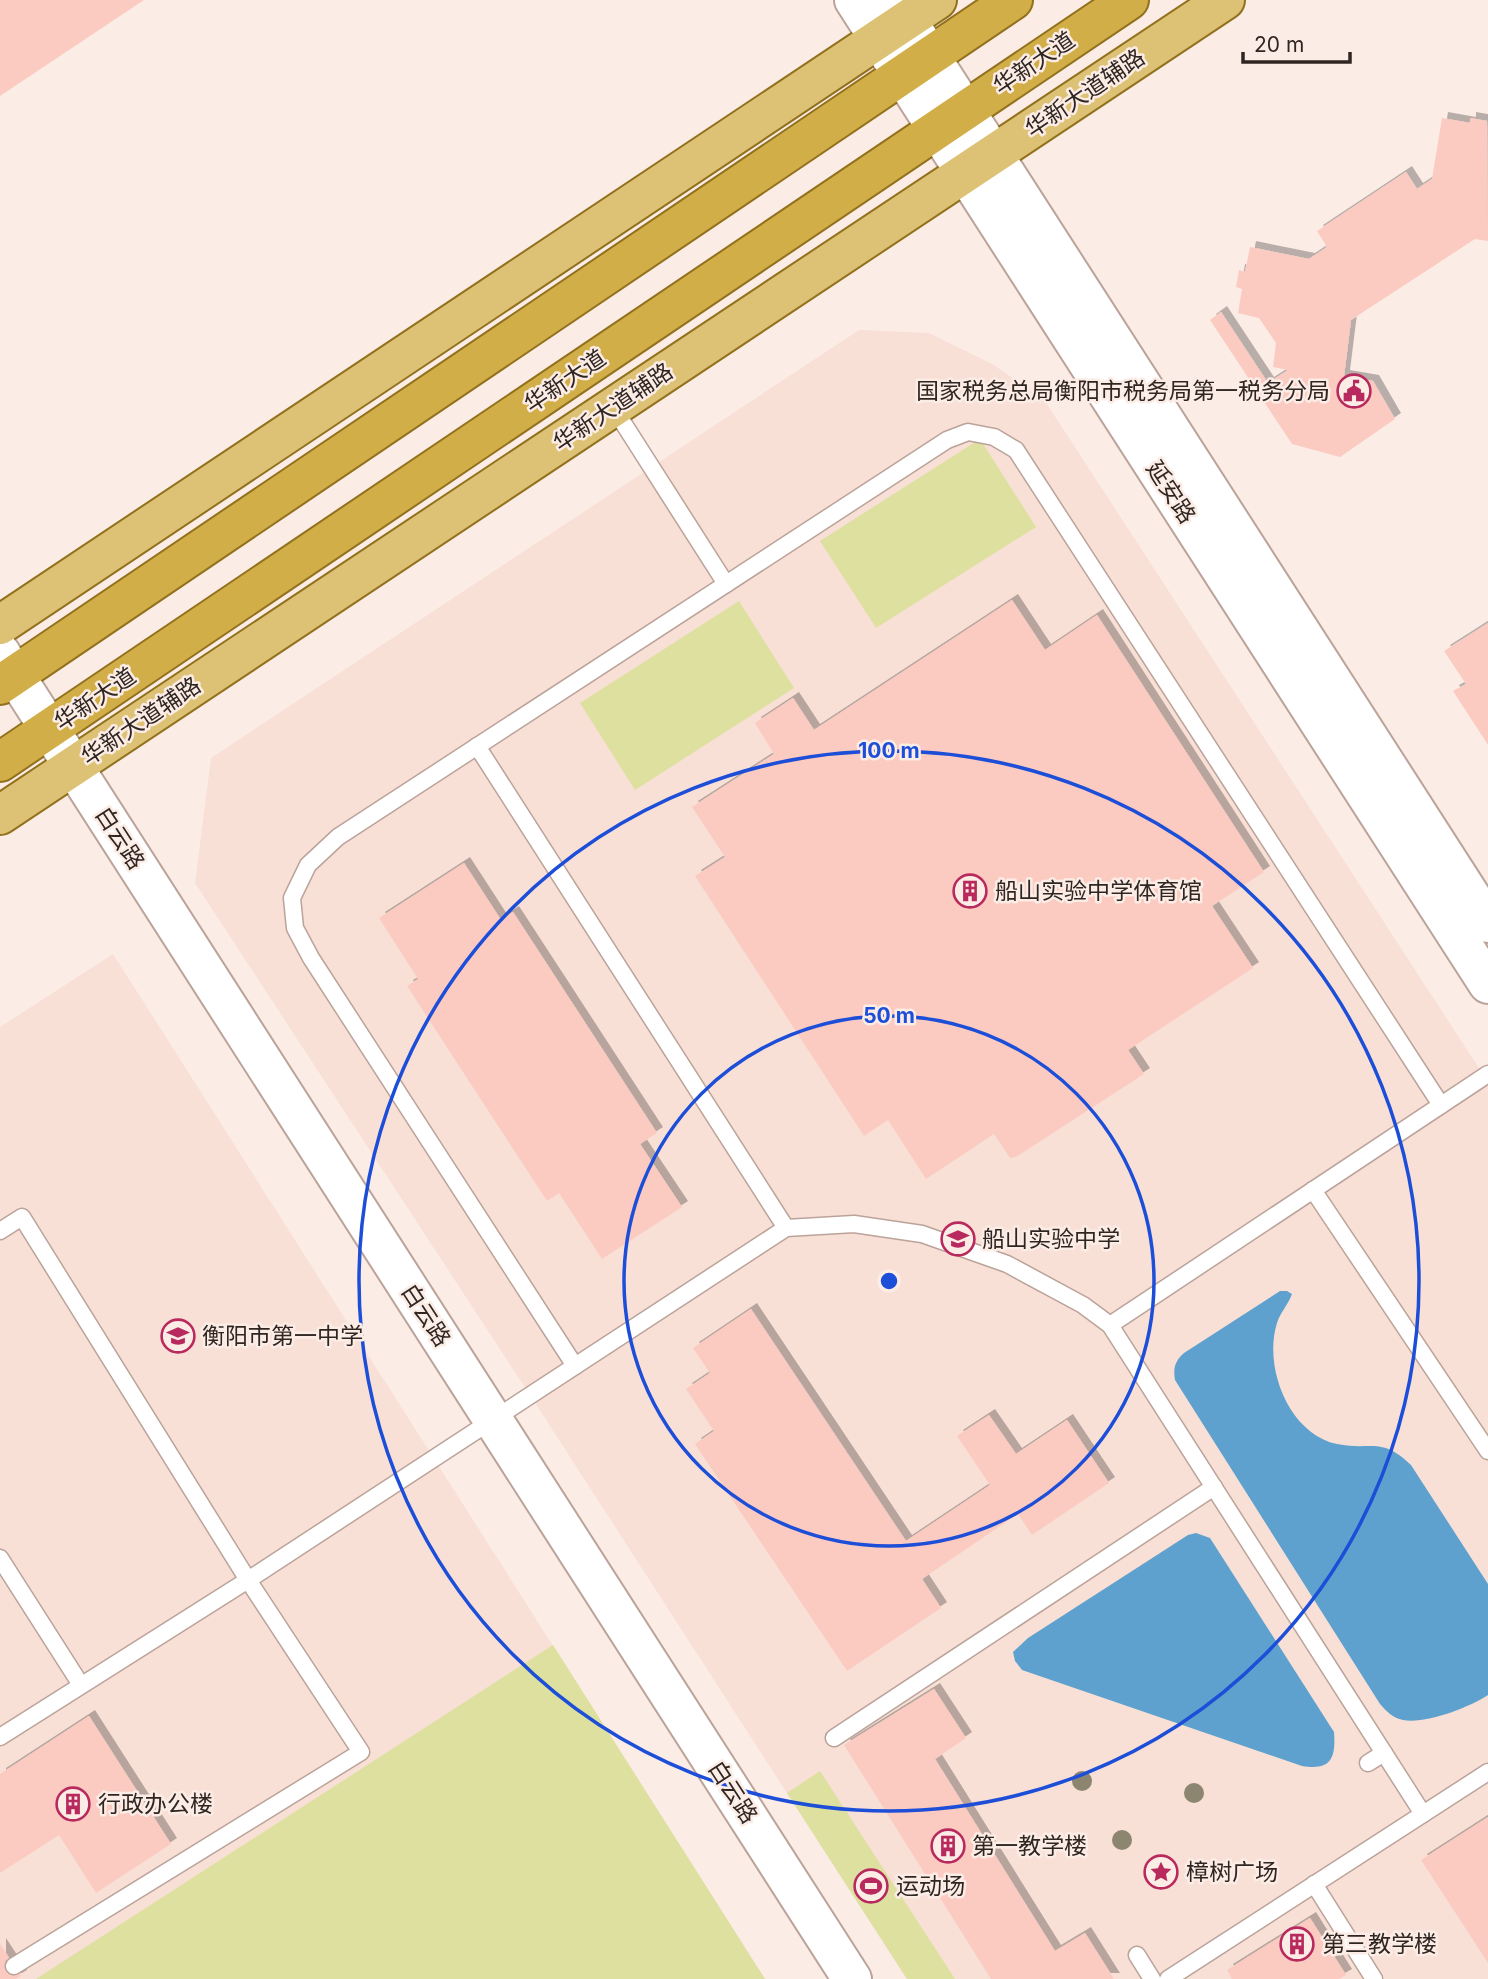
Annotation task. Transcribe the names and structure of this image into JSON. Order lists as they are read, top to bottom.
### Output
{
  "streets": {
    "highway": ["华新大道"],
    "main road": ["华新大道辅路"],
    "street": ["延安路", "白云路"]
  },
  "crossings": [
    ["华新大道", "延安路"],
    ["华新大道", "白云路"],
    ["华新大道辅路", "延安路"],
    ["华新大道辅路", "白云路"]
  ],
  "places": {
    "public building": ["国家税务总局衡阳市税务局第一税务分局"],
    "building": [
      "船山实验中学体育馆",
      "行政办公楼",
      "第一教学楼",
      "第三教学楼"
    ],
    "school or university": ["船山实验中学", "衡阳市第一中学"],
    "place": ["樟树广场"],
    "sports": ["运动场"]
  },
  "scale_bar": "20 m",
  "rings": ["100 m", "50 m"]
}
